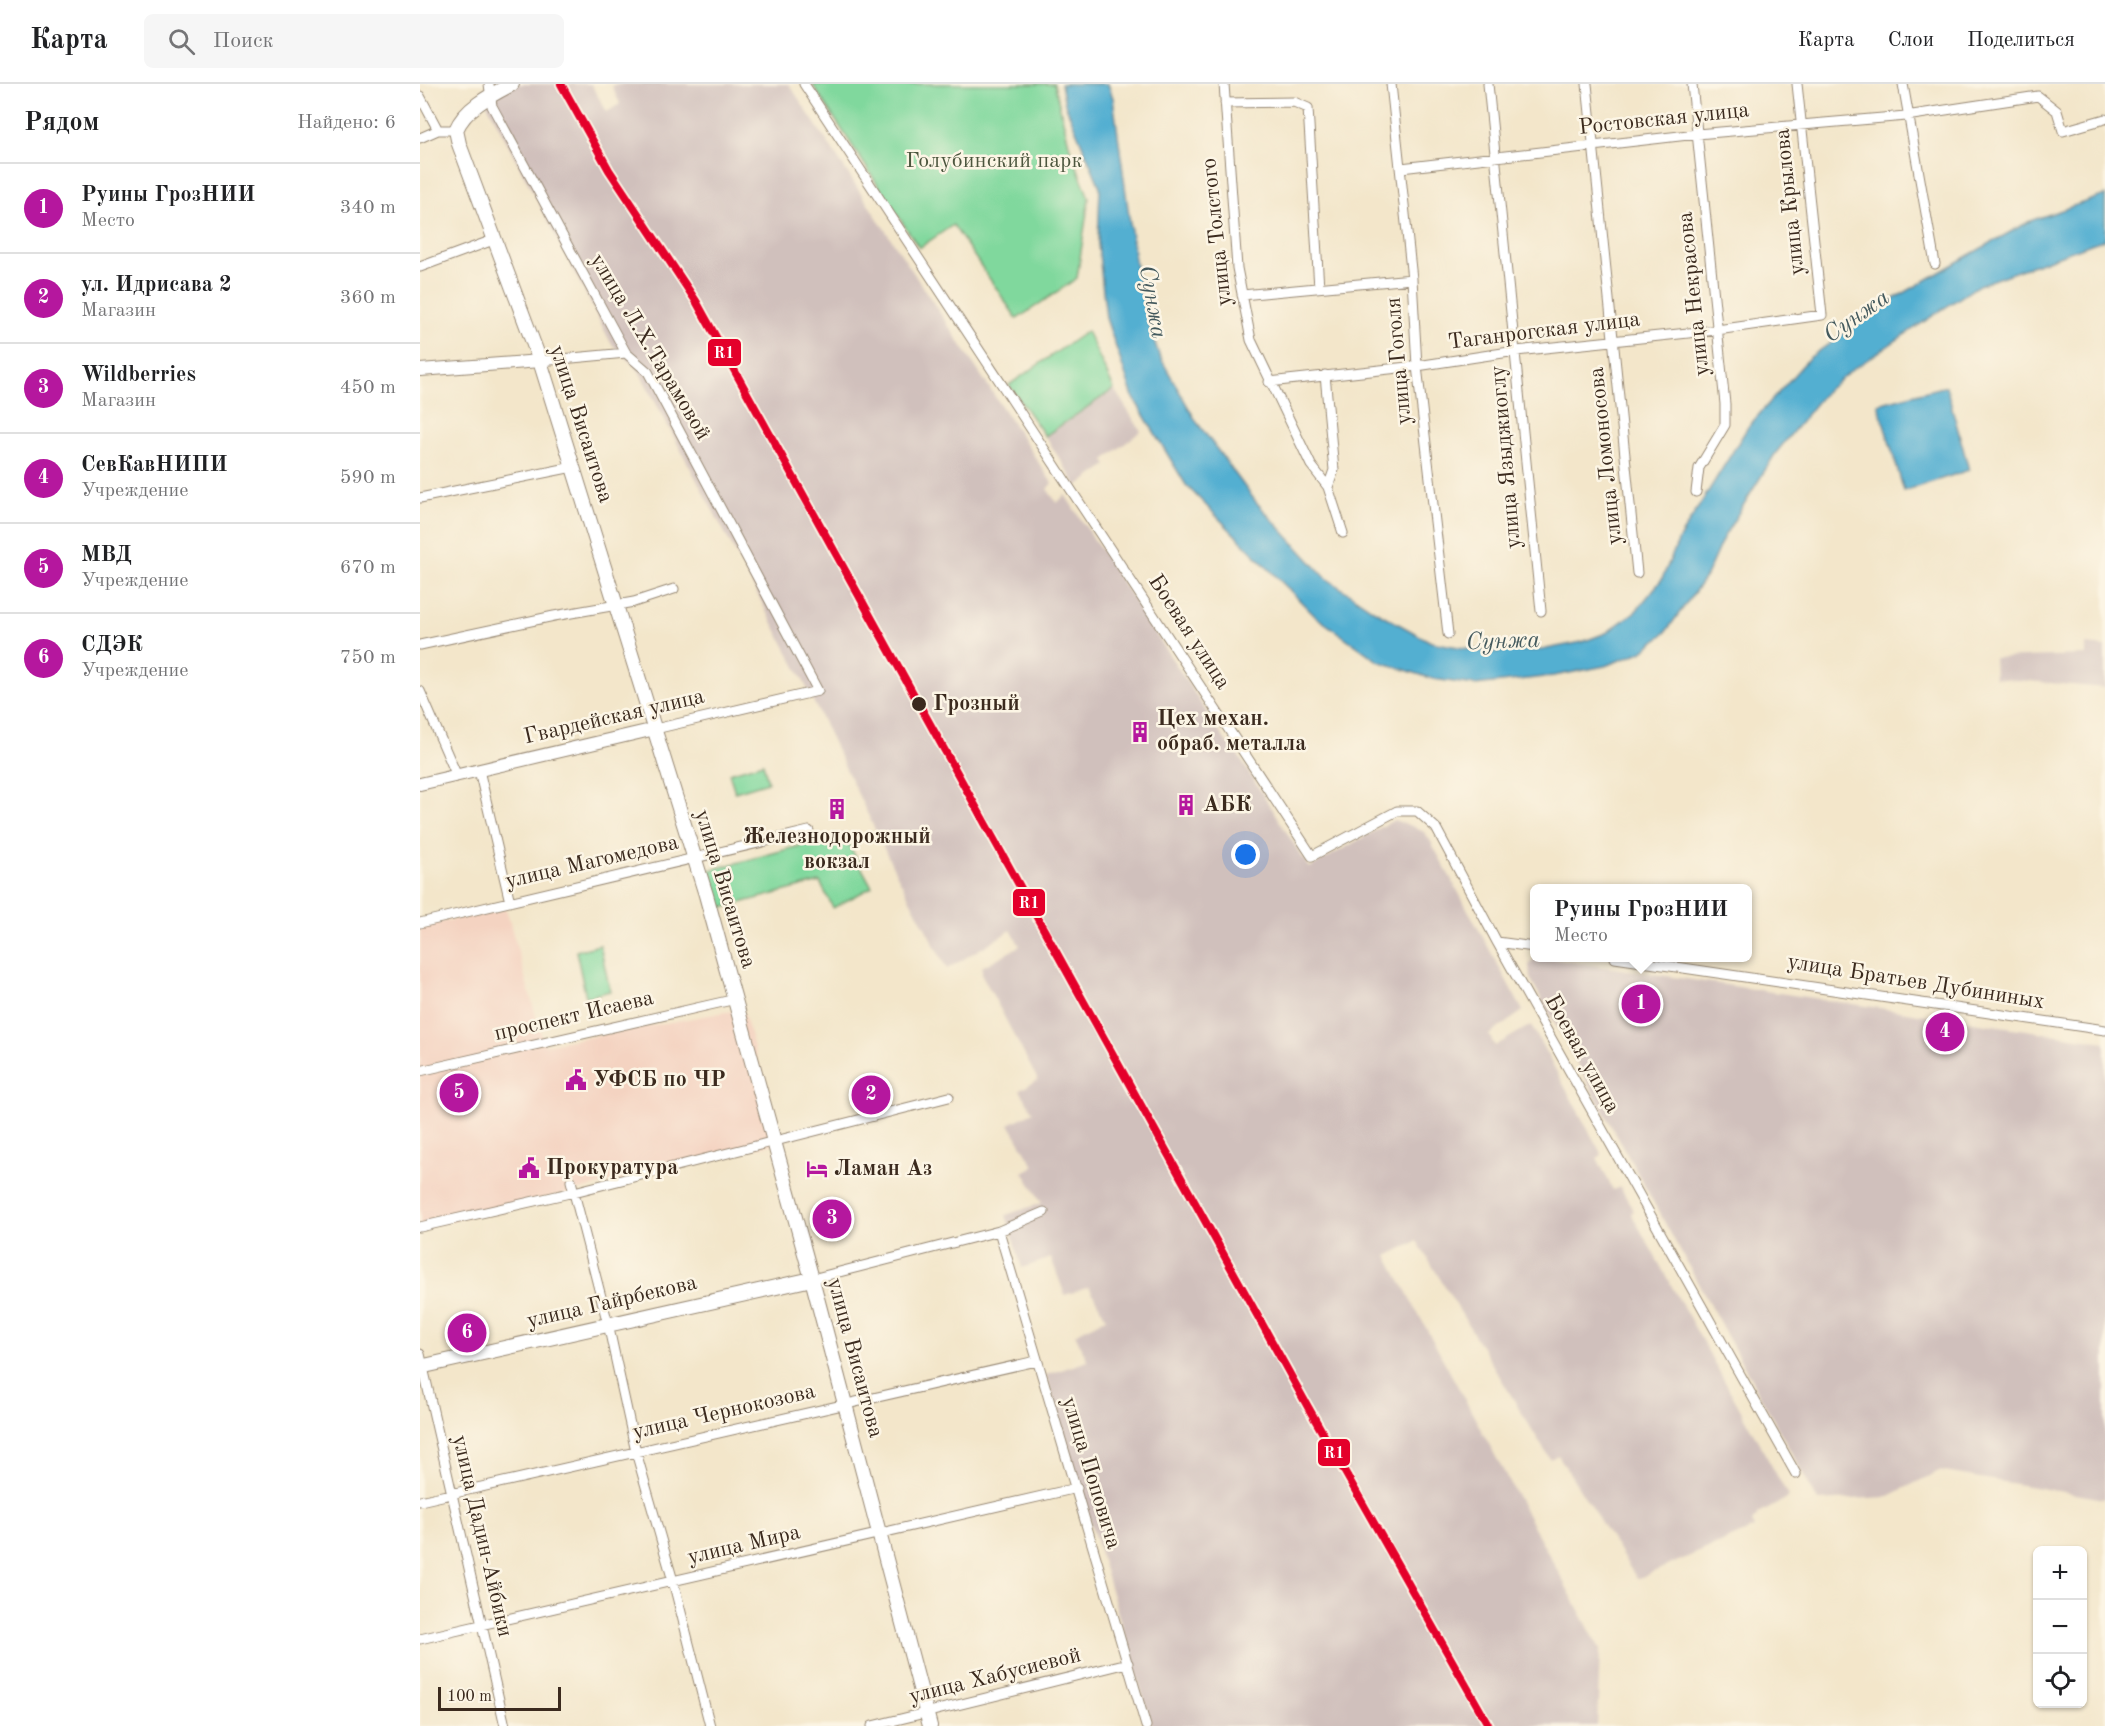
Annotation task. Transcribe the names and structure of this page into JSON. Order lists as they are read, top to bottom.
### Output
{
  "streets": {
    "main road": ["улица Висаитова", "улица Гайрбекова"],
    "street": [
      "Ростовская улица",
      "улица Крылова",
      "улица Толстого",
      "улица Некрасова",
      "Таганрогская улица",
      "улица Л.Х.Тарамовой",
      "улица Гоголя",
      "улица Ломоносова",
      "улица Языджиоглу",
      "Боевая улица",
      "Гвардейская улица",
      "улица Магомедова",
      "улица Братьев Дубининых",
      "проспект Исаева",
      "улица Чернокозова",
      "улица Поповича",
      "улица Дадин-Айбики",
      "улица Мира",
      "улица Хабусиевой"
    ]
  },
  "crossings": [
    ["Ростовская улица", "улица Крылова"],
    ["Ростовская улица", "улица Некрасова"],
    ["Ростовская улица", "улица Гоголя"],
    ["Ростовская улица", "улица Ломоносова"],
    ["Ростовская улица", "улица Языджиоглу"],
    ["улица Крылова", "Таганрогская улица"],
    ["улица Толстого", "Таганрогская улица"],
    ["улица Некрасова", "Таганрогская улица"],
    ["Таганрогская улица", "улица Гоголя"],
    ["Таганрогская улица", "улица Ломоносова"],
    ["Таганрогская улица", "улица Языджиоглу"],
    ["улица Л.Х.Тарамовой", "Гвардейская улица"],
    ["улица Висаитова", "Гвардейская улица"],
    ["улица Висаитова", "улица Магомедова"],
    ["улица Висаитова", "проспект Исаева"],
    ["улица Висаитова", "улица Гайрбекова"],
    ["улица Висаитова", "улица Чернокозова"],
    ["улица Висаитова", "улица Мира"],
    ["улица Висаитова", "улица Хабусиевой"],
    ["улица Гайрбекова", "улица Дадин-Айбики"],
    ["улица Чернокозова", "улица Поповича"],
    ["улица Чернокозова", "улица Дадин-Айбики"],
    ["улица Поповича", "улица Мира"],
    ["улица Поповича", "улица Хабусиевой"],
    ["улица Дадин-Айбики", "улица Мира"]
  ],
  "water": ["Сунжа"],
  "parks": ["Голубинский парк"],
  "places": {
    "other": ["Грозный"],
    "building": ["Цех механ. обраб. металла", "АБК", "Железнодорожный вокзал"],
    "public building": ["УФСБ по ЧР", "Прокуратура"],
    "hotel": ["Ламан Аз"]
  },
  "lines": ["transit line R1"],
  "scale_bar": "100 m",
  "page": {
    "header": "Карта",
    "search": "Поиск",
    "nav": ["Карта", "Слои", "Поделиться"],
    "heading": ["Рядом", "Найдено: 6"],
    "list": [
      {
        "mark": "1",
        "name": "Руины ГрозНИИ",
        "note": "Место",
        "value": "340 m"
      },
      {
        "mark": "2",
        "name": "ул. Идрисава 2",
        "note": "Магазин",
        "value": "360 m"
      },
      {
        "mark": "3",
        "name": "Wildberries",
        "note": "Магазин",
        "value": "450 m"
      },
      {
        "mark": "4",
        "name": "СевКавНИПИ",
        "note": "Учреждение",
        "value": "590 m"
      },
      {
        "mark": "5",
        "name": "МВД",
        "note": "Учреждение",
        "value": "670 m"
      },
      {
        "mark": "6",
        "name": "СДЭК",
        "note": "Учреждение",
        "value": "750 m"
      }
    ],
    "popup": ["Руины ГрозНИИ", "Место"],
    "pins": [
      "1",
      "4",
      "5",
      "2",
      "3",
      "6"
    ],
    "map_buttons": ["+", "−"],
    "scale": "100 m"
  }
}
